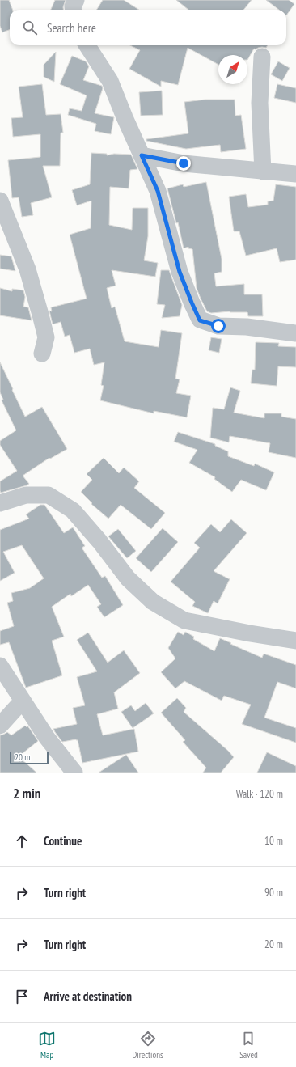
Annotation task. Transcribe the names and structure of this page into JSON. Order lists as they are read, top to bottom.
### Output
{
  "scale_bar": "20 m",
  "north": "top right",
  "page": {
    "search": "Search here",
    "scale": "20 m",
    "heading": ["2 min", "Walk · 120 m"],
    "list": [
      ["Continue", "10 m"],
      ["Turn right", "90 m"],
      ["Turn right", "20 m"],
      "Arrive at destination"
    ],
    "nav": ["Map", "Directions", "Saved"]
  }
}
